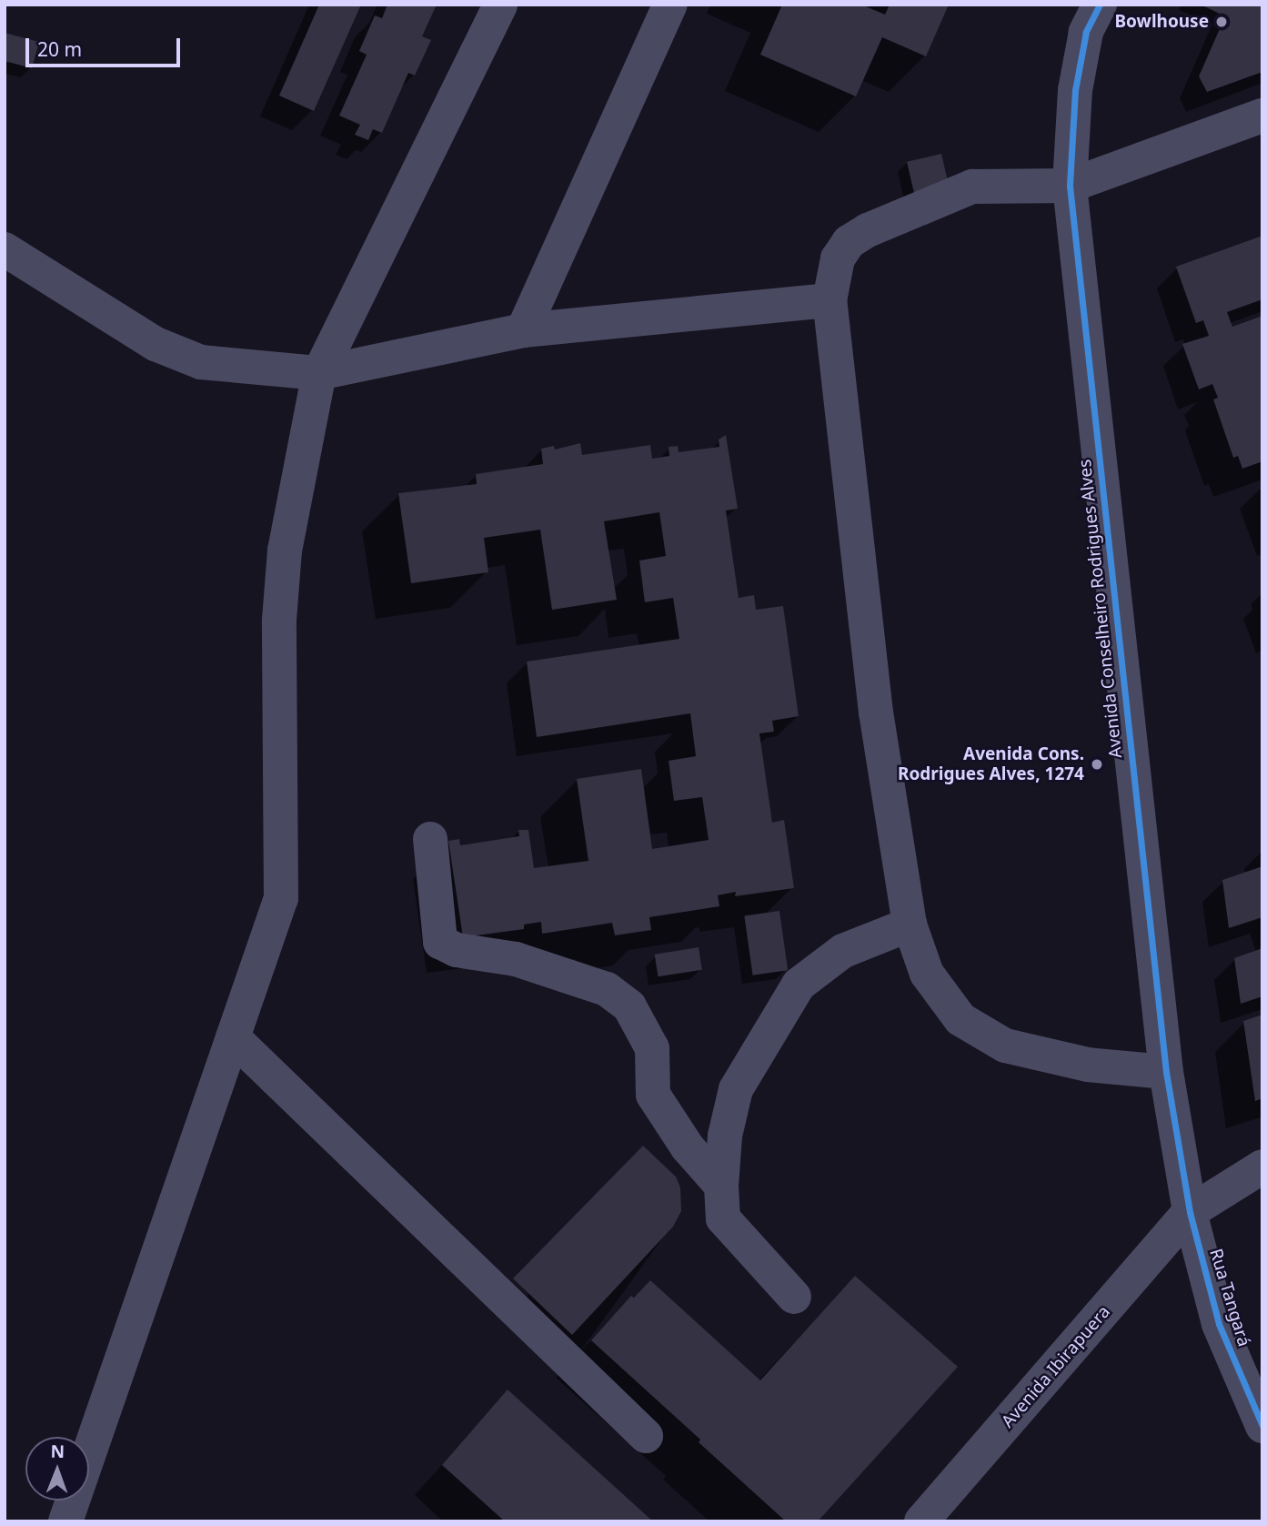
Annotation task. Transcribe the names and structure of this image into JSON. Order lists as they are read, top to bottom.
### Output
{
  "streets": {
    "street": ["Avenida Conselheiro Rodrigues Alves", "Rua Tangará", "Avenida Ibirapuera"]
  },
  "crossings": [
    ["Avenida Conselheiro Rodrigues Alves", "Rua Tangará"],
    ["Avenida Conselheiro Rodrigues Alves", "Avenida Ibirapuera"],
    ["Rua Tangará", "Avenida Ibirapuera"]
  ],
  "places": ["Bowlhouse", "Avenida Cons. Rodrigues Alves, 1274"],
  "scale_bar": "20 m",
  "north": "top"
}
